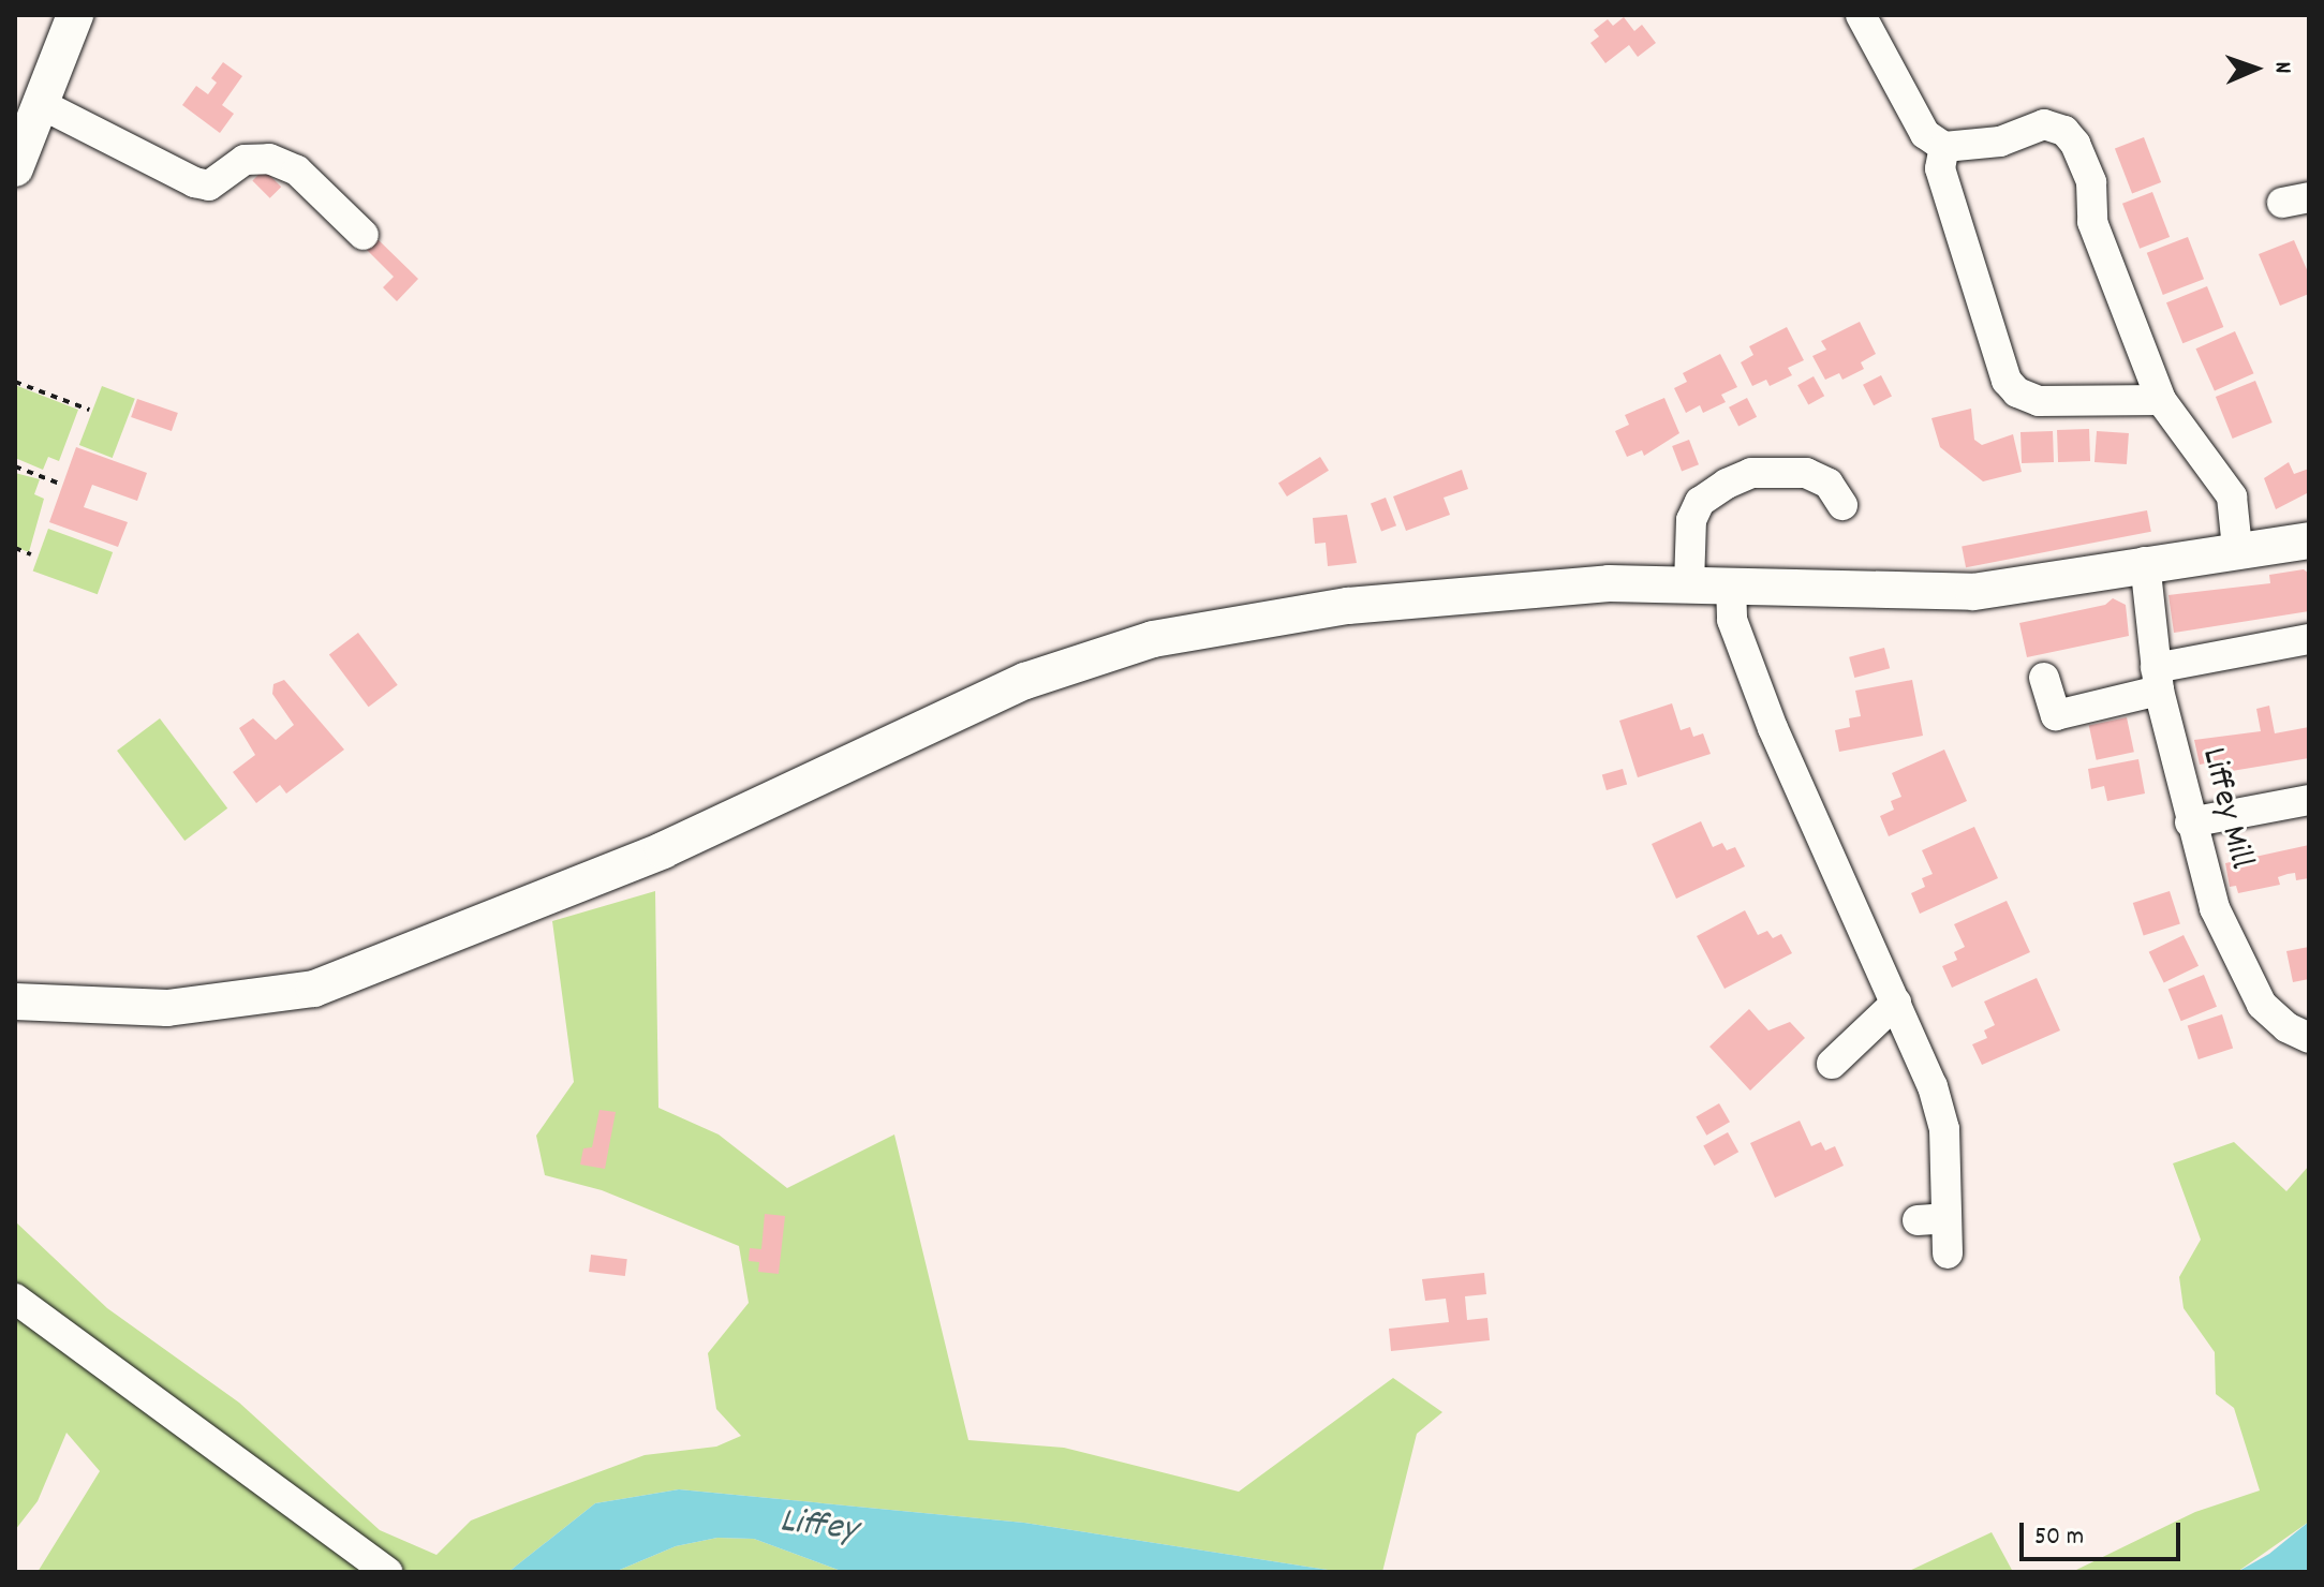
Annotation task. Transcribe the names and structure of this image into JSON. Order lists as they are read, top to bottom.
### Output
{
  "streets": {
    "street": ["Liffey Mill"]
  },
  "water": ["Liffey"],
  "scale_bar": "50 m",
  "north": "right"
}
